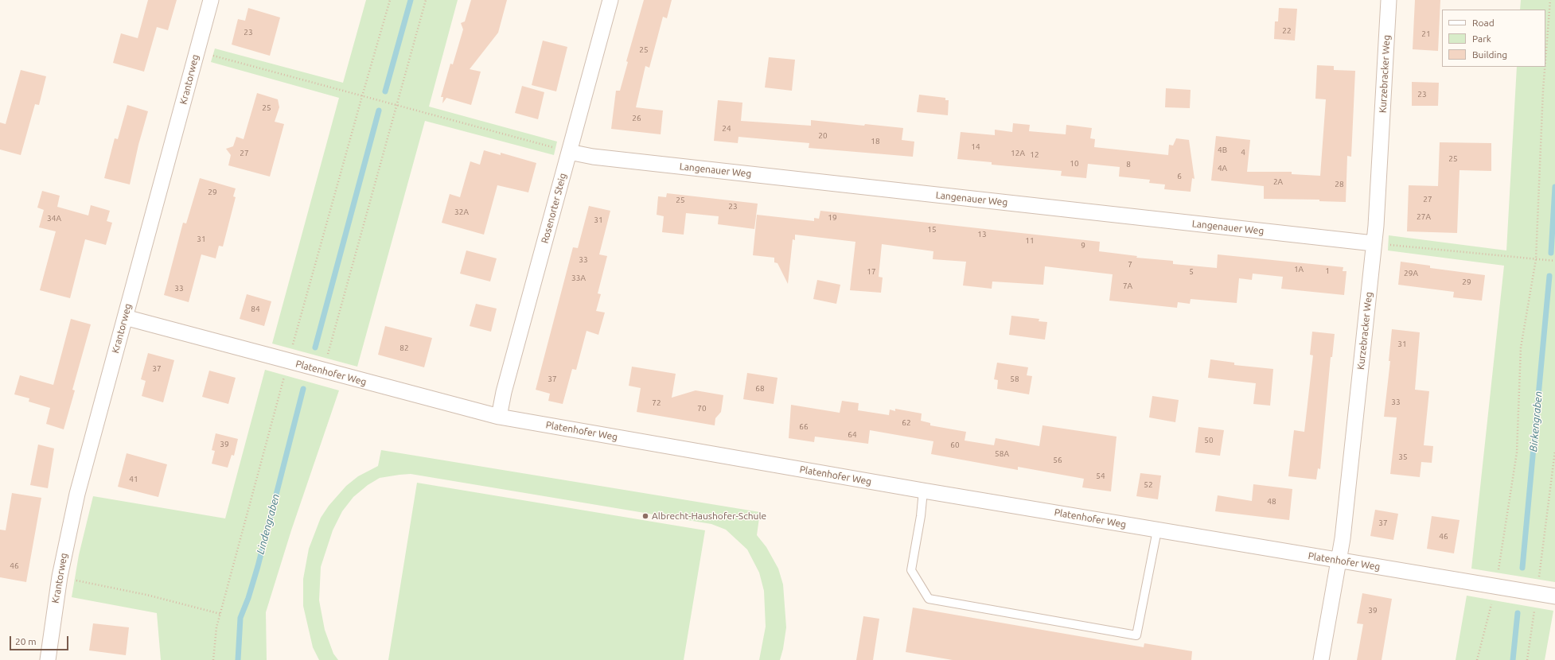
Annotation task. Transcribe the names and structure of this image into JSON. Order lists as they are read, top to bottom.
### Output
{
  "streets": {
    "street": [
      "Kurzebracker Weg",
      "Krantorweg",
      "Langenauer Weg",
      "Rosenorter Steig",
      "Platenhofer Weg"
    ]
  },
  "crossings": [
    ["Kurzebracker Weg", "Langenauer Weg"],
    ["Kurzebracker Weg", "Platenhofer Weg"],
    ["Krantorweg", "Platenhofer Weg"],
    ["Langenauer Weg", "Rosenorter Steig"],
    ["Rosenorter Steig", "Platenhofer Weg"]
  ],
  "water": ["Birkengraben", "Lindengraben"],
  "places": ["Albrecht-Haushofer-Schule"],
  "house_numbers": [
    "22",
    "23",
    "21",
    "25",
    "23",
    "25",
    "26",
    "24",
    "20",
    "18",
    "14",
    "4B",
    "4",
    "27",
    "12A",
    "12",
    "25",
    "10",
    "8",
    "4A",
    "6",
    "2A",
    "28",
    "29",
    "27",
    "25",
    "23",
    "32A",
    "27A",
    "19",
    "34A",
    "31",
    "15",
    "13",
    "31",
    "11",
    "9",
    "33",
    "7",
    "1A",
    "1",
    "17",
    "5",
    "29A",
    "33A",
    "29",
    "7A",
    "33",
    "84",
    "31",
    "82",
    "37",
    "37",
    "58",
    "68",
    "33",
    "72",
    "70",
    "62",
    "66",
    "64",
    "50",
    "39",
    "60",
    "58A",
    "35",
    "56",
    "54",
    "41",
    "52",
    "48",
    "37",
    "46",
    "46",
    "39"
  ],
  "legend": ["Road", "Park", "Building"],
  "scale_bar": "20 m"
}
